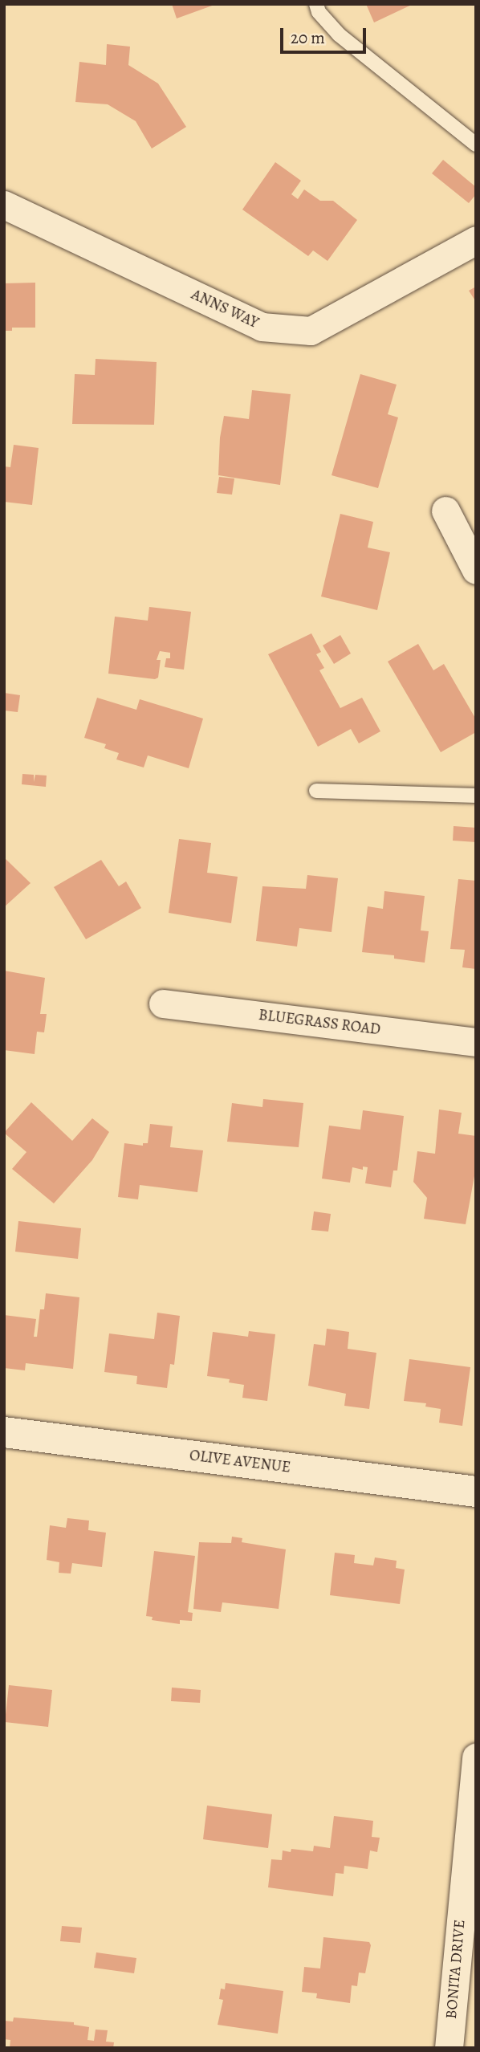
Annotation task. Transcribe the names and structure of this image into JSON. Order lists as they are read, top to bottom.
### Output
{
  "streets": {
    "main road": ["OLIVE AVENUE"],
    "street": ["ANNS WAY", "BLUEGRASS ROAD", "BONITA DRIVE"]
  },
  "scale_bar": "20 m"
}
